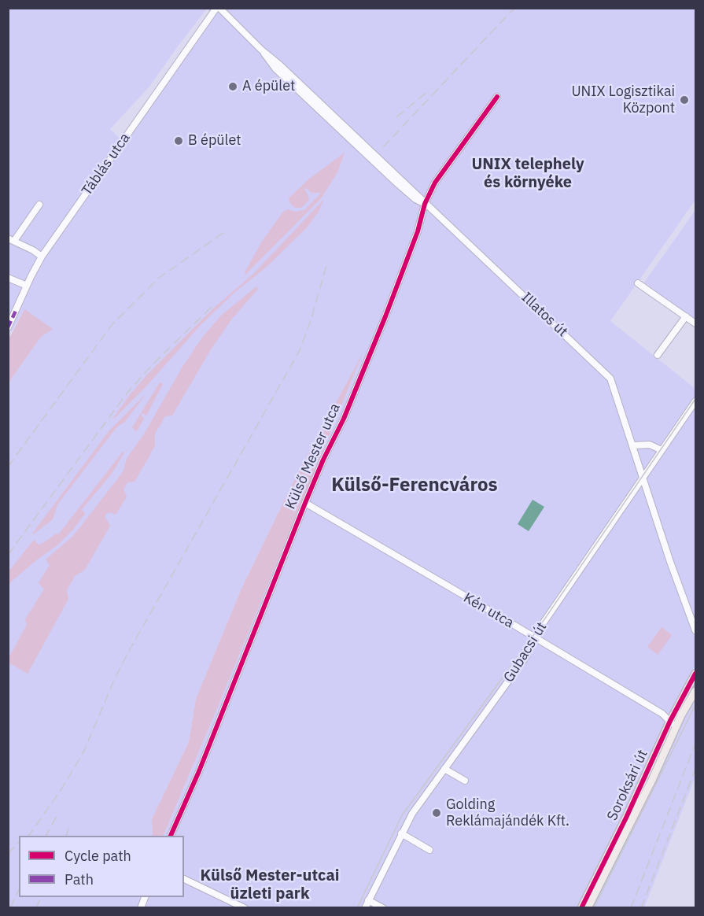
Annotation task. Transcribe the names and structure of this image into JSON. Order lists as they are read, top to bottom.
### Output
{
  "streets": {
    "main road": ["Soroksári út"],
    "street": [
      "Táblás utca",
      "Illatos út",
      "Külső Mester utca",
      "Kén utca",
      "Gubacsi út"
    ]
  },
  "crossings": [
    ["Táblás utca", "Illatos út"],
    ["Illatos út", "Külső Mester utca"],
    ["Illatos út", "Gubacsi út"],
    ["Külső Mester utca", "Kén utca"],
    ["Kén utca", "Gubacsi út"],
    ["Kén utca", "Soroksári út"]
  ],
  "districts": ["UNIX telephely és környéke", "Külső-Ferencváros", "Külső Mester-utcai üzleti park"],
  "places": [
    "A épület",
    "UNIX Logisztikai Központ",
    "B épület",
    "Golding Reklámajándék Kft."
  ],
  "legend": ["Cycle path", "Path"]
}
